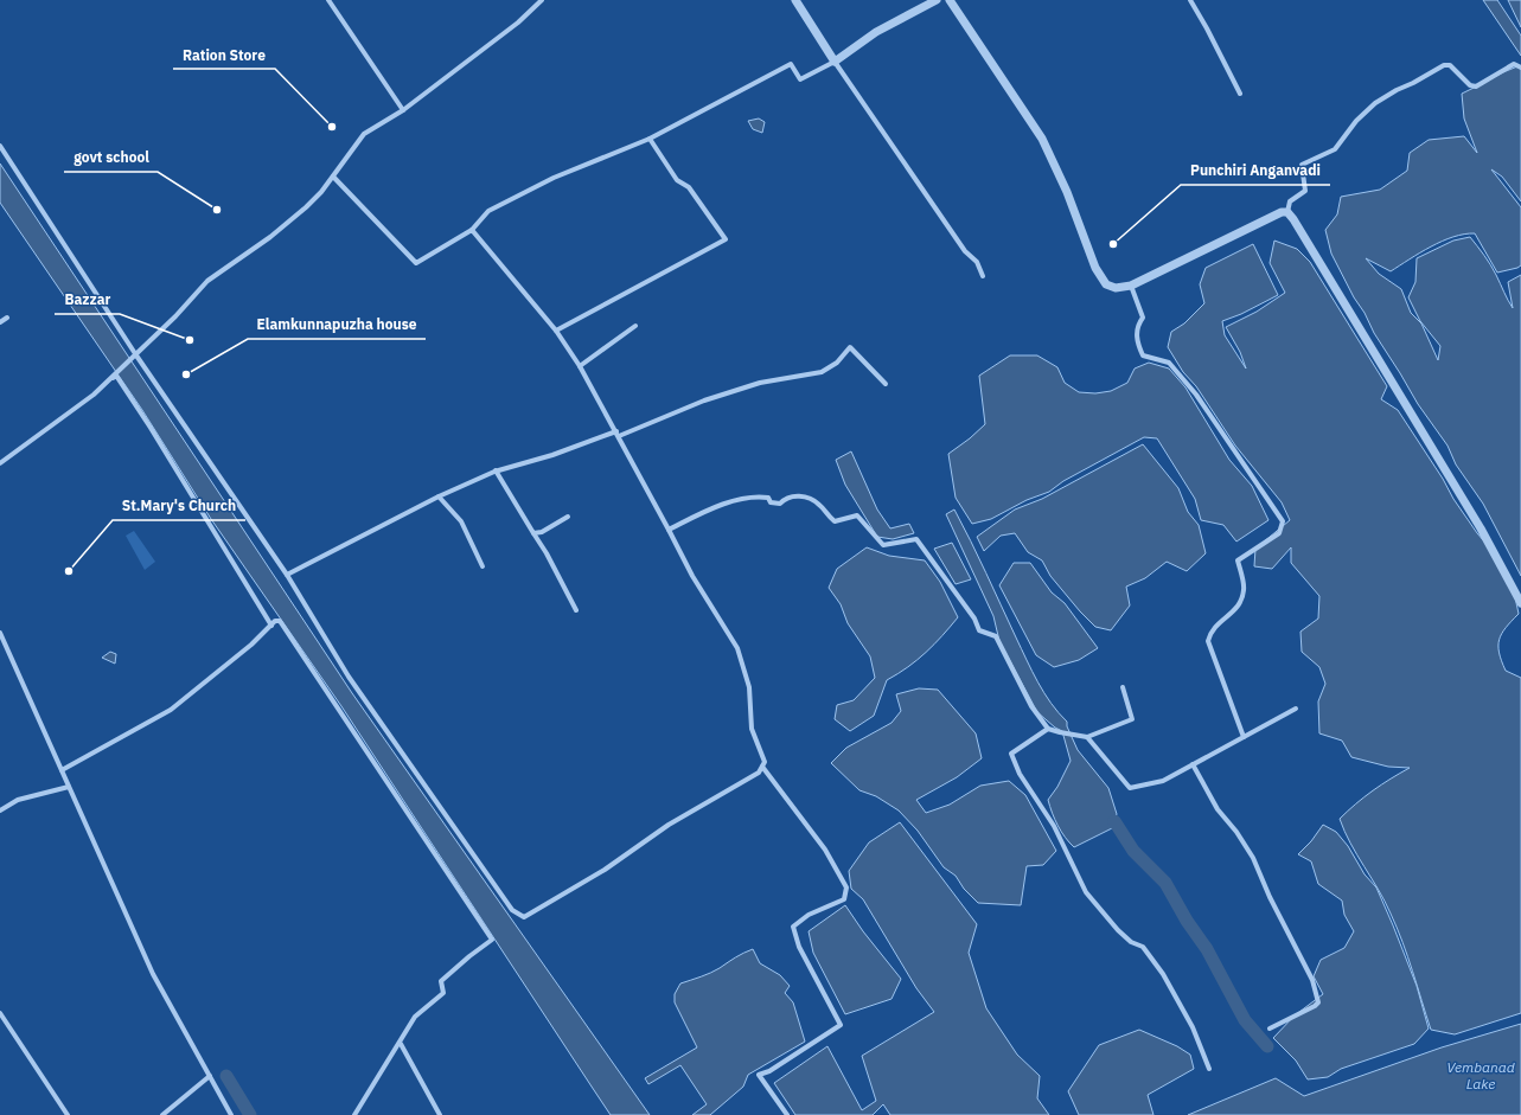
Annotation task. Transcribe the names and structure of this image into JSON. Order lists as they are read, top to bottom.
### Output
{
  "water": ["Vembanad Lake"],
  "places": [
    "Ration Store",
    "govt school",
    "Punchiri Anganvadi",
    "Bazzar",
    "Elamkunnapuzha house",
    "St.Mary's Church"
  ]
}
